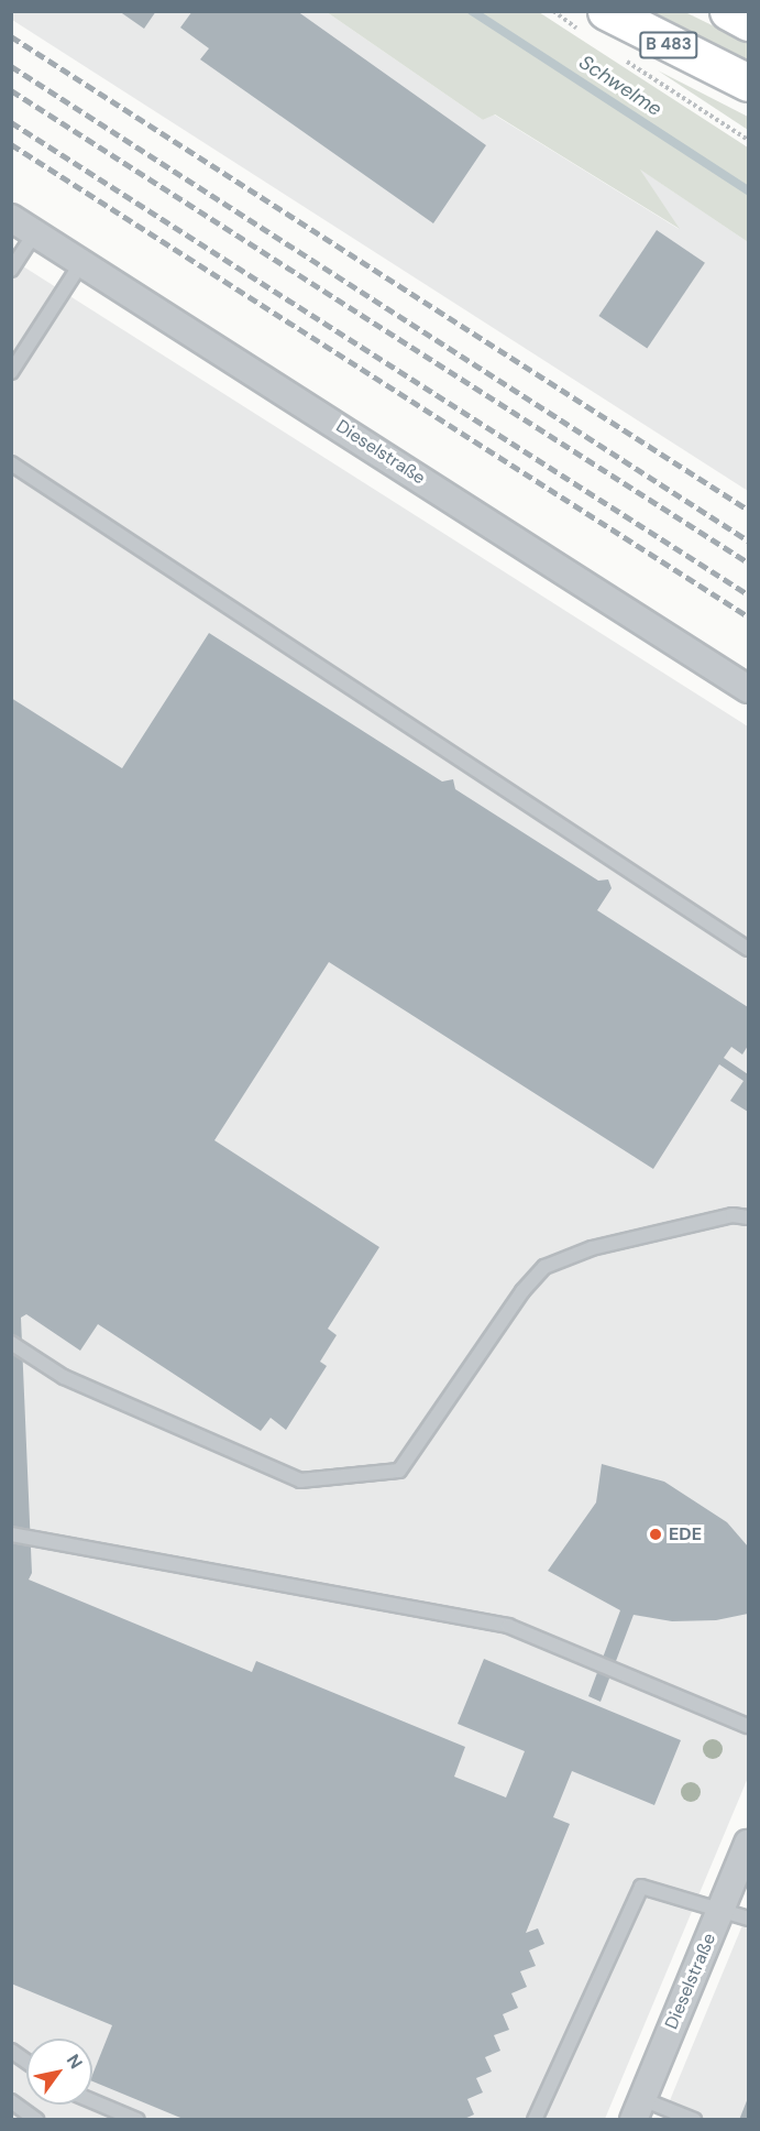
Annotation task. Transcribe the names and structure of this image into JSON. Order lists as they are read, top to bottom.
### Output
{
  "streets": {
    "main road": ["B 483"],
    "street": ["Dieselstraße"]
  },
  "water": ["Schwelme"],
  "places": ["EDE"],
  "north": "top right"
}
